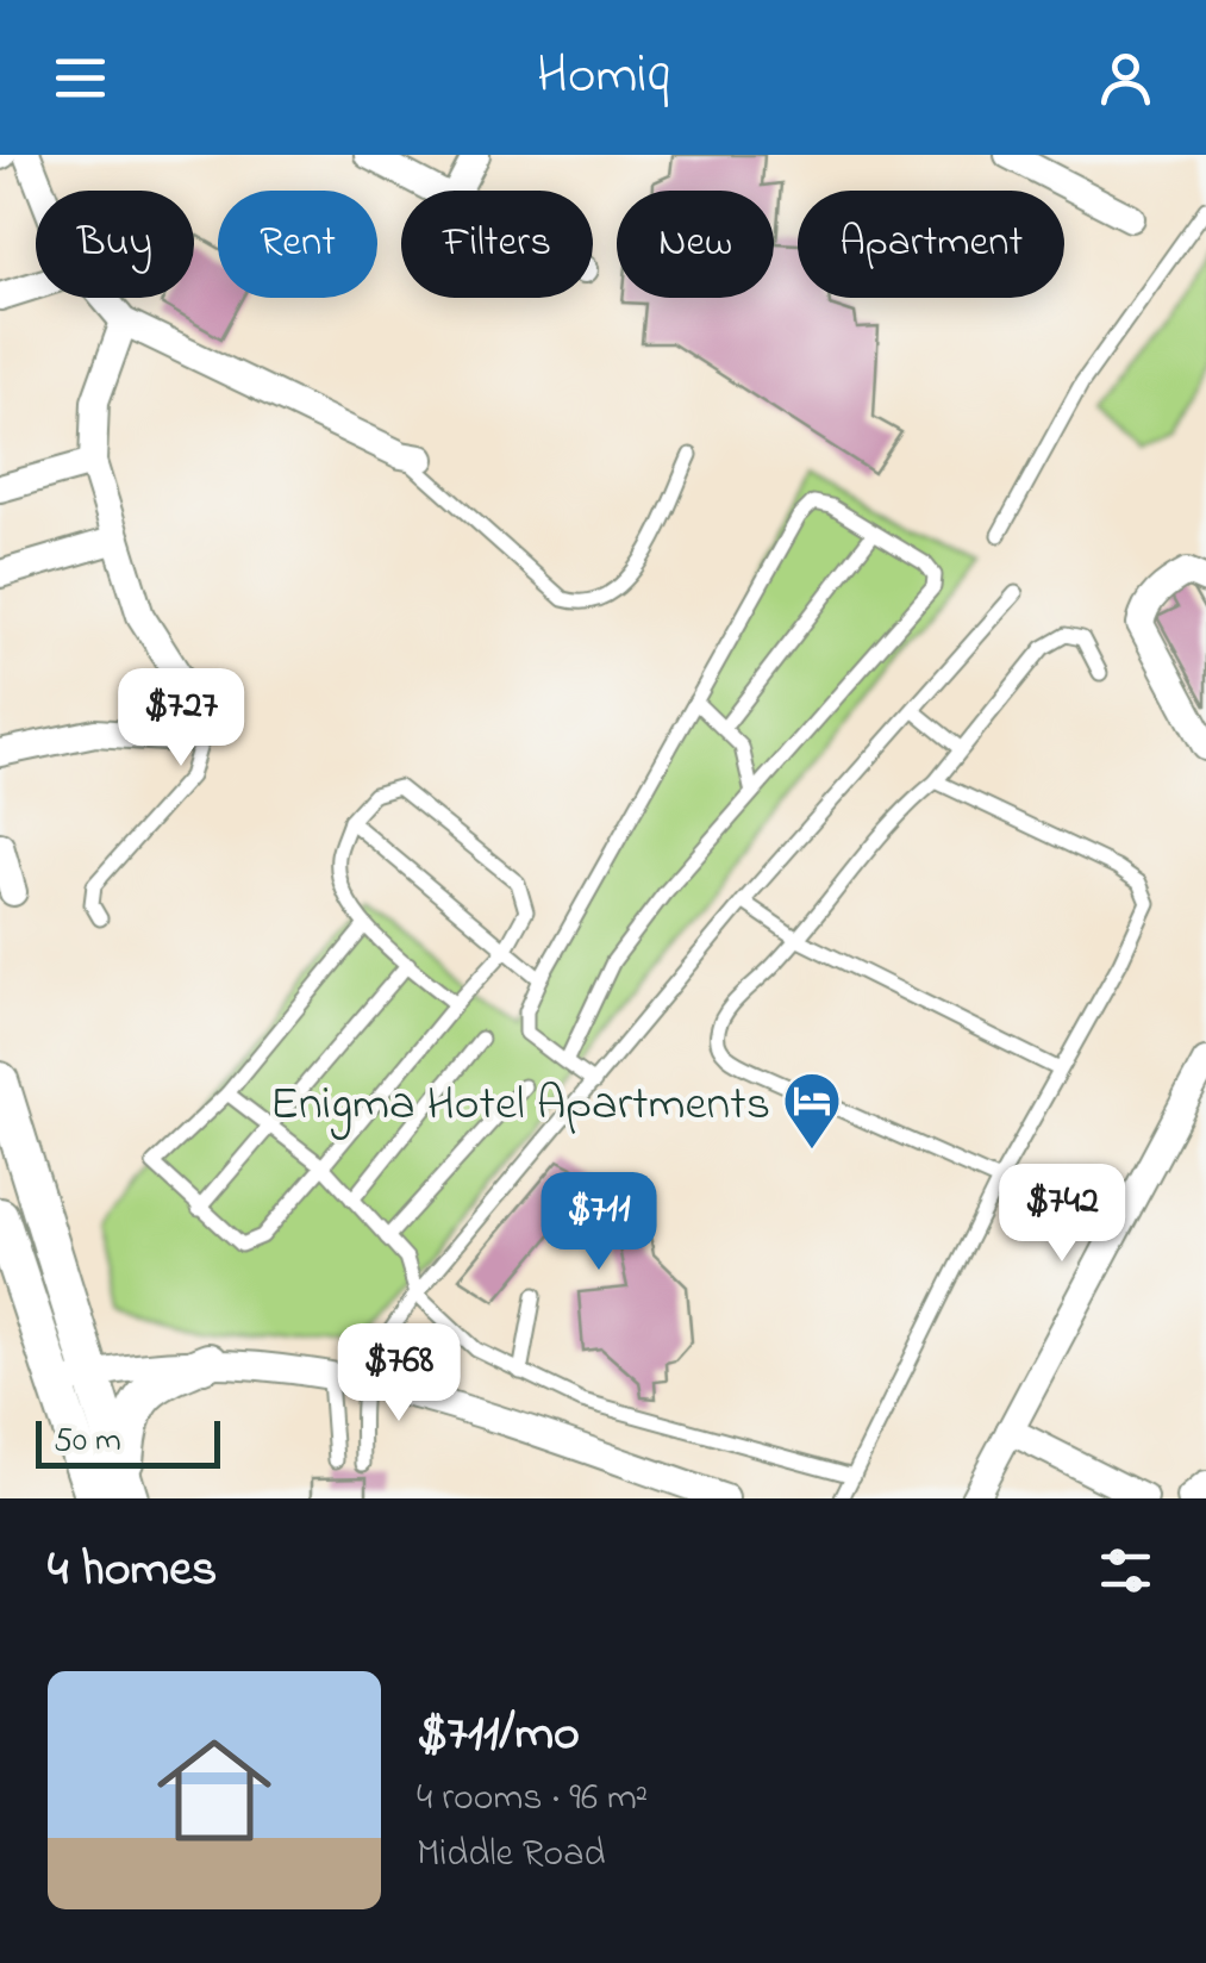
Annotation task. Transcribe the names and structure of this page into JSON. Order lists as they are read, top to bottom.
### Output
{
  "places": {
    "hotel": ["Enigma Hotel Apartments"]
  },
  "scale_bar": "50 m",
  "page": {
    "header": "Homiq",
    "chip": [
      "Buy",
      "Rent",
      "Filters",
      "New",
      "Apartment"
    ],
    "price": [
      "$727",
      "$742",
      "$711",
      "$768"
    ],
    "scale": "50 m",
    "heading": "4 homes",
    "list": [
      {
        "name": "$711/mo",
        "note": "4 rooms · 96 m² · Middle Road"
      }
    ]
  }
}
